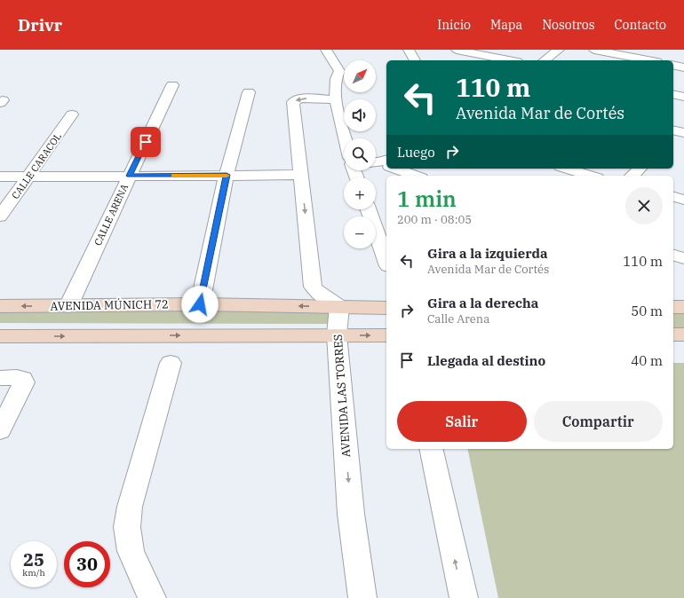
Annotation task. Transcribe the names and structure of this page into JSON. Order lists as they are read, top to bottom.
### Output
{
  "streets": {
    "main road": ["AVENIDA MÚNICH 72"],
    "street": ["CALLE CARACOL", "CALLE ARENA", "AVENIDA LAS TORRES"]
  },
  "crossings": [
    ["CALLE ARENA", "AVENIDA MÚNICH 72"],
    ["AVENIDA MÚNICH 72", "AVENIDA LAS TORRES"]
  ],
  "north": "top right",
  "page": {
    "header": "Drivr",
    "nav": [
      "Inicio",
      "Mapa",
      "Nosotros",
      "Contacto"
    ],
    "map_buttons": ["+", "−"],
    "turn": ["110 m", "Avenida Mar de Cortés"],
    "then": "Luego",
    "heading": ["1 min", "200 m · 08:05"],
    "list": [
      {
        "name": "Gira a la izquierda",
        "note": "Avenida Mar de Cortés",
        "value": "110 m"
      },
      {
        "name": "Gira a la derecha",
        "note": "Calle Arena",
        "value": "50 m"
      },
      {
        "name": "Llegada al destino",
        "value": "40 m"
      }
    ],
    "buttons": ["Salir", "Compartir"],
    "speed": "25 km/h",
    "limit": "30"
  }
}
